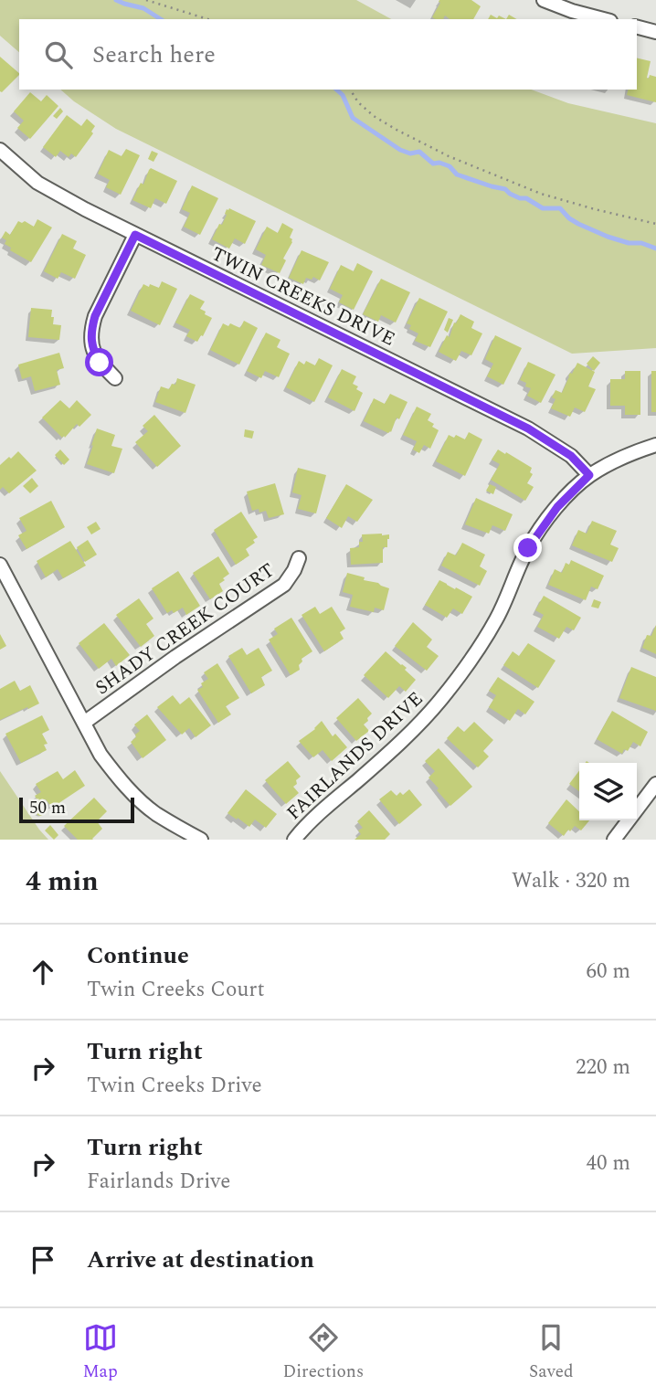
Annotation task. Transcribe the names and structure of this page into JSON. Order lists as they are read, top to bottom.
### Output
{
  "streets": {
    "street": ["TWIN CREEKS DRIVE", "SHADY CREEK COURT", "FAIRLANDS DRIVE"]
  },
  "crossings": [
    ["TWIN CREEKS DRIVE", "FAIRLANDS DRIVE"]
  ],
  "scale_bar": "50 m",
  "page": {
    "search": "Search here",
    "scale": "50 m",
    "heading": ["4 min", "Walk · 320 m"],
    "list": [
      ["Continue", "Twin Creeks Court", "60 m"],
      ["Turn right", "Twin Creeks Drive", "220 m"],
      ["Turn right", "Fairlands Drive", "40 m"],
      "Arrive at destination"
    ],
    "nav": ["Map", "Directions", "Saved"]
  }
}
